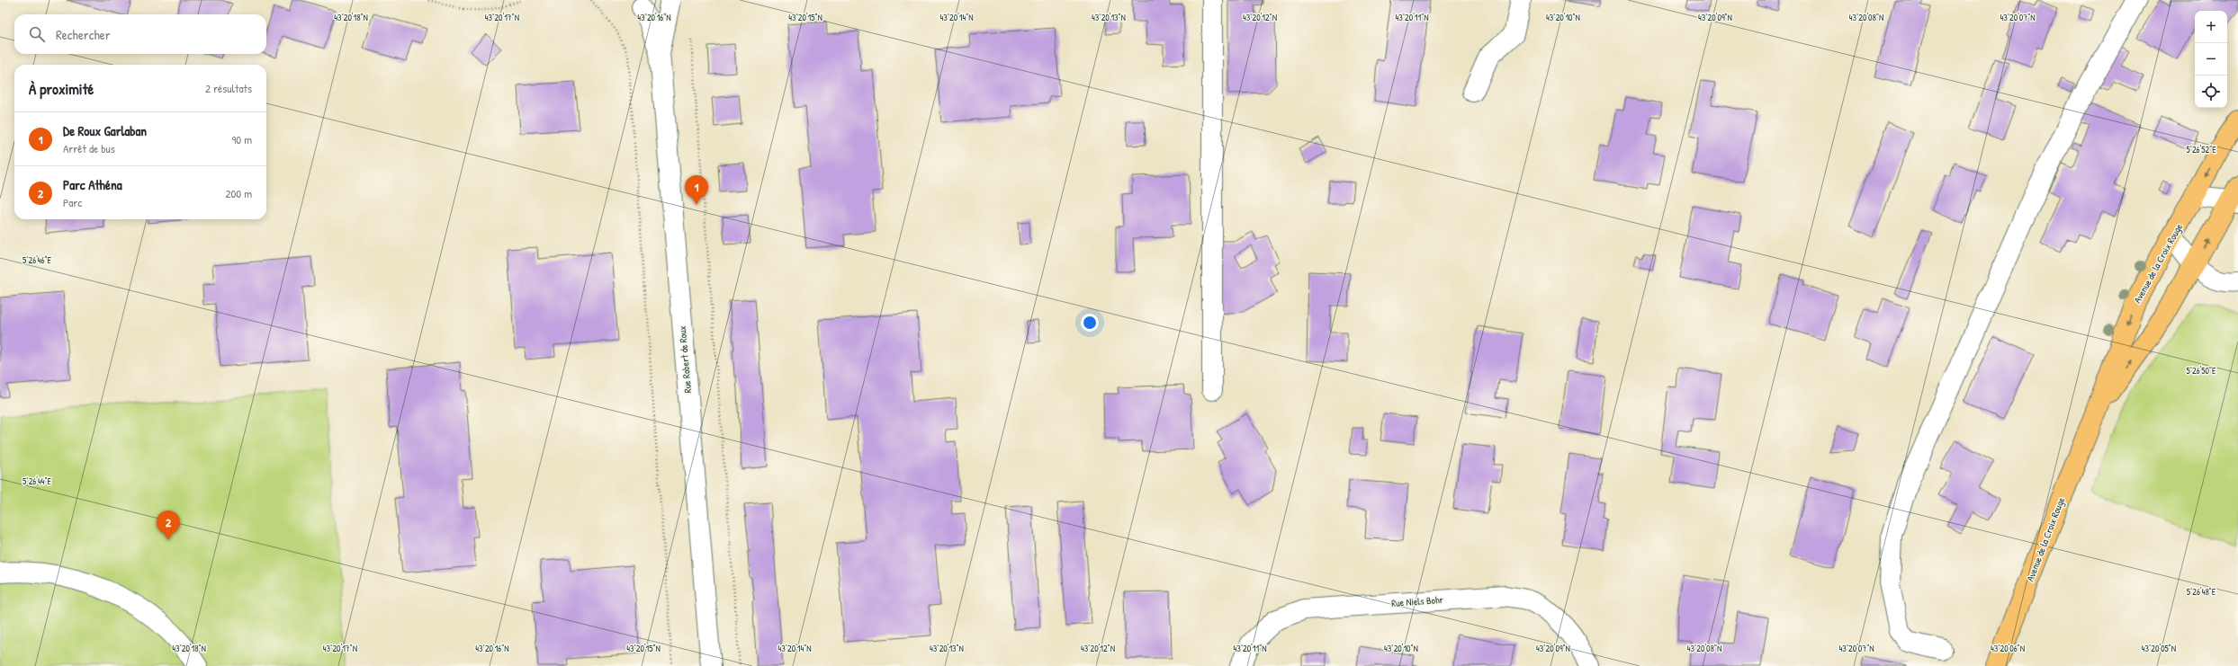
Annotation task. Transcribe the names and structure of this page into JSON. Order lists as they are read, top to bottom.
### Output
{
  "streets": {
    "main road": ["Avenue de la Croix Rouge"],
    "street": ["Rue Robert de Roux", "Rue Niels Bohr"]
  },
  "page": {
    "map_buttons": ["+", "−"],
    "search": "Rechercher",
    "heading": ["À proximité", "2 résultats"],
    "list": [
      {
        "mark": "1",
        "name": "De Roux Garlaban",
        "note": "Arrêt de bus",
        "value": "90 m"
      },
      {
        "mark": "2",
        "name": "Parc Athéna",
        "note": "Parc",
        "value": "200 m"
      }
    ],
    "pins": ["1", "2"]
  },
  "coordinates": [
    "43°20'18\"N",
    "43°20'17\"N",
    "43°20'16\"N",
    "43°20'15\"N",
    "43°20'14\"N",
    "43°20'13\"N",
    "43°20'12\"N",
    "43°20'11\"N",
    "43°20'10\"N",
    "43°20'09\"N",
    "43°20'08\"N",
    "43°20'07\"N",
    "5°26'52\"E",
    "5°26'46\"E",
    "5°26'50\"E",
    "5°26'44\"E",
    "5°26'48\"E",
    "43°20'06\"N",
    "43°20'05\"N"
  ]
}
